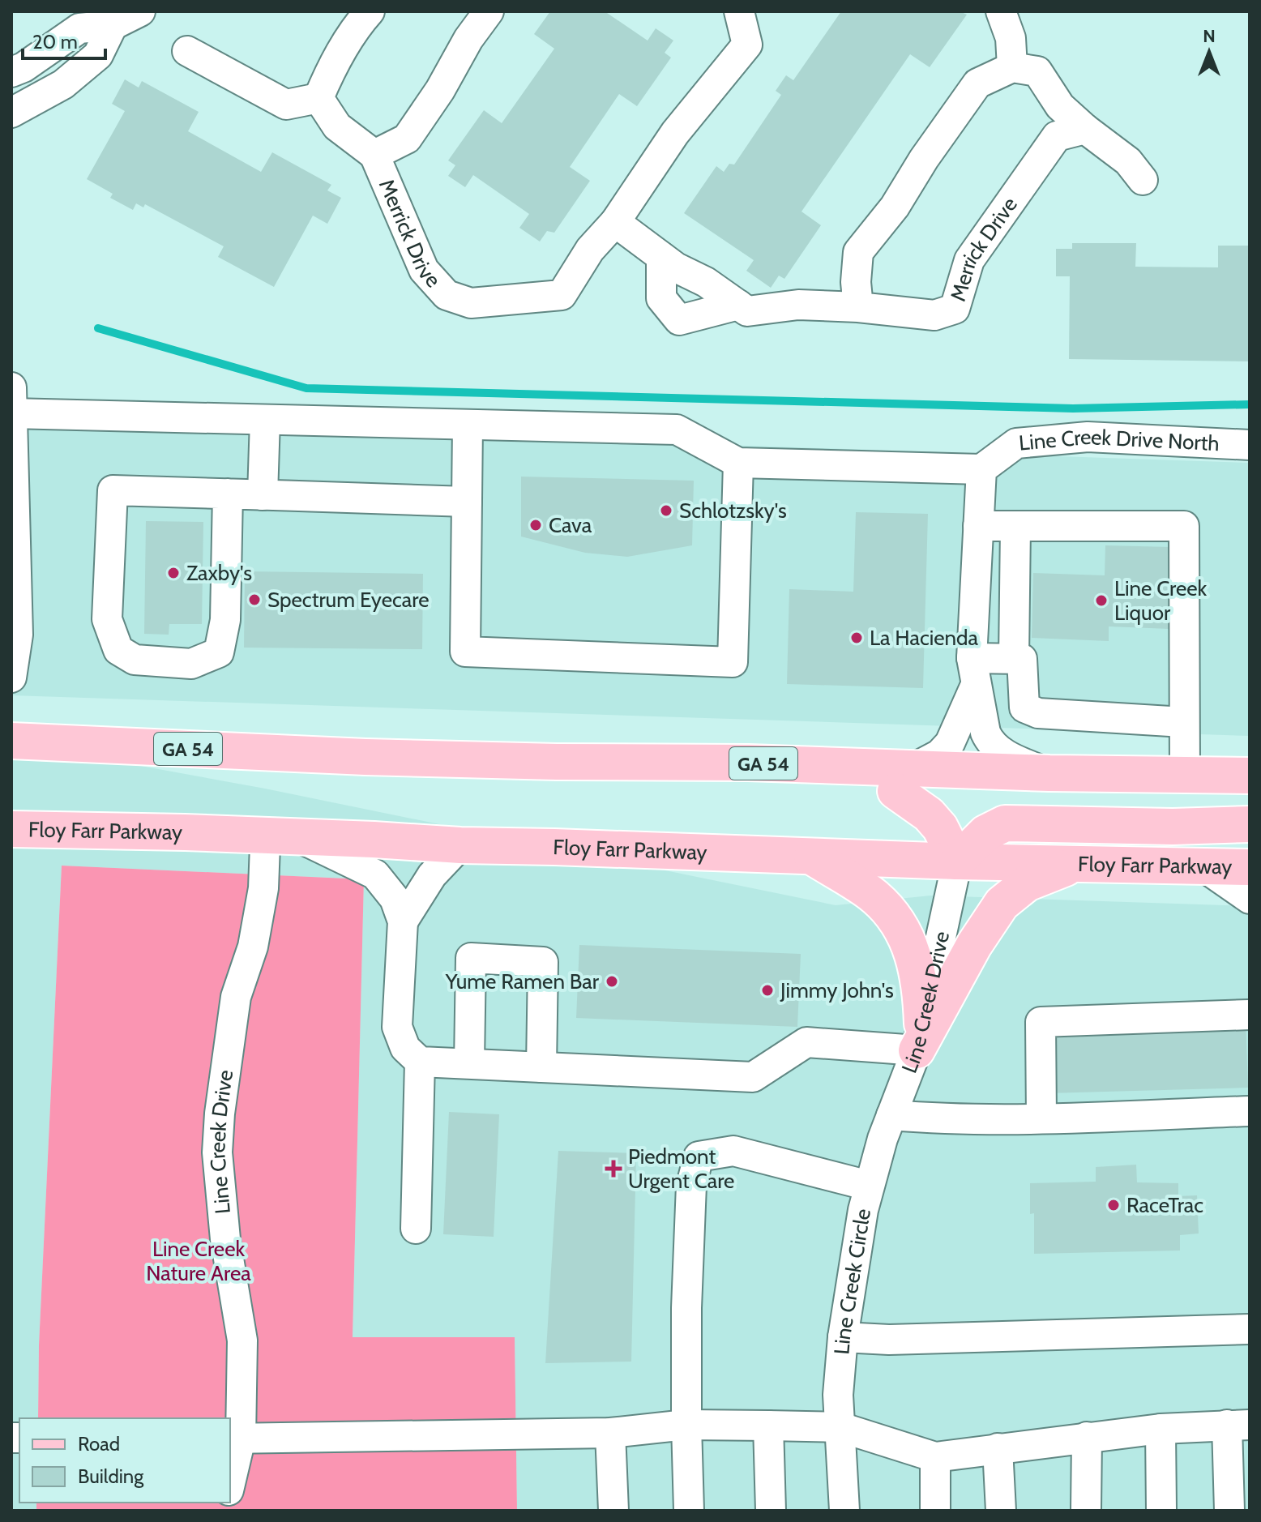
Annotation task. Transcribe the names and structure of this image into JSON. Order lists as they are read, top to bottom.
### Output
{
  "streets": {
    "main road": ["GA 54", "Floy Farr Parkway"],
    "street": [
      "Merrick Drive",
      "Line Creek Drive North",
      "Line Creek Drive",
      "Line Creek Circle"
    ]
  },
  "crossings": [
    ["Floy Farr Parkway", "Line Creek Drive"],
    ["Line Creek Drive", "Line Creek Circle"]
  ],
  "parks": ["Line Creek Nature Area"],
  "places": {
    "other": [
      "Schlotzsky's",
      "Cava",
      "Zaxby's",
      "Spectrum Eyecare",
      "Line Creek Liquor",
      "La Hacienda",
      "Yume Ramen Bar",
      "Jimmy John's",
      "RaceTrac"
    ],
    "health": ["Piedmont Urgent Care"]
  },
  "legend": ["Road", "Building"],
  "scale_bar": "20 m",
  "north": "top"
}
